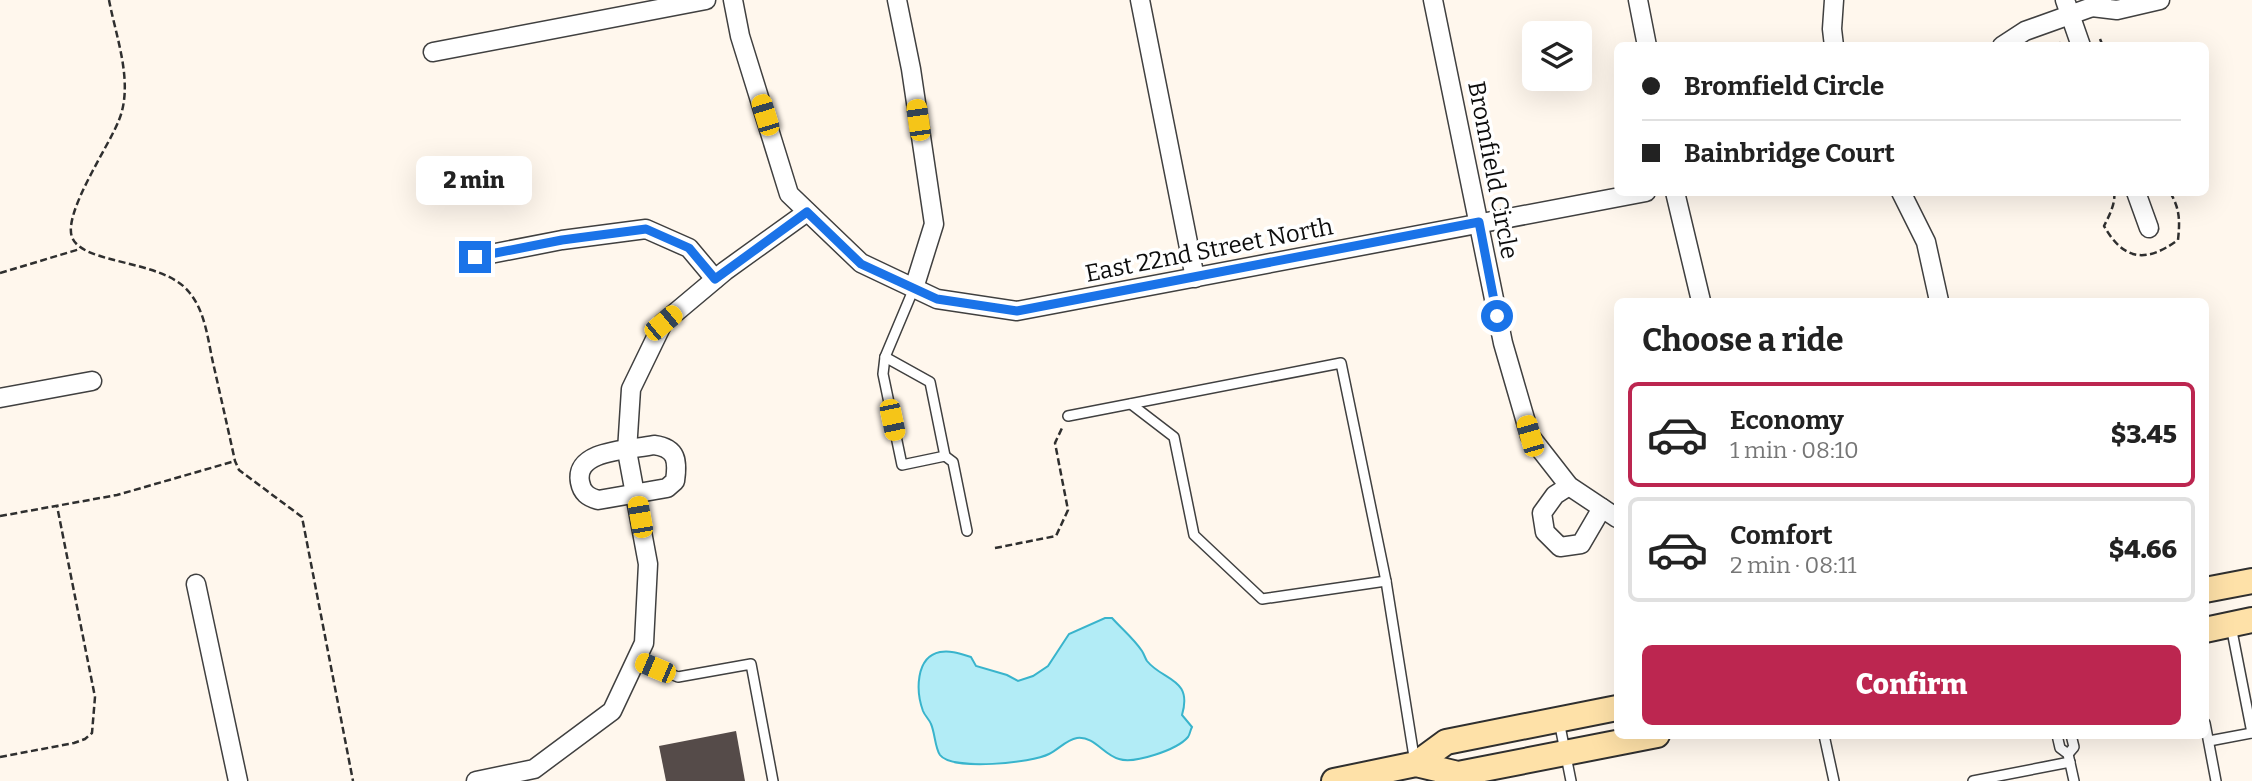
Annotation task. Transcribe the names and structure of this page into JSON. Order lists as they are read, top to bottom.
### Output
{
  "streets": {
    "street": ["Bromfield Circle", "East 22nd Street North"]
  },
  "crossings": [
    ["Bromfield Circle", "East 22nd Street North"]
  ],
  "page": {
    "banner": ["Bromfield Circle", "Bainbridge Court"],
    "bubble": "2 min",
    "heading": "Choose a ride",
    "list": [
      {
        "name": "Economy",
        "note": "1 min · 08:10",
        "value": "$3.45"
      },
      {
        "name": "Comfort",
        "note": "2 min · 08:11",
        "value": "$4.66"
      }
    ],
    "buttons": "Confirm"
  }
}
